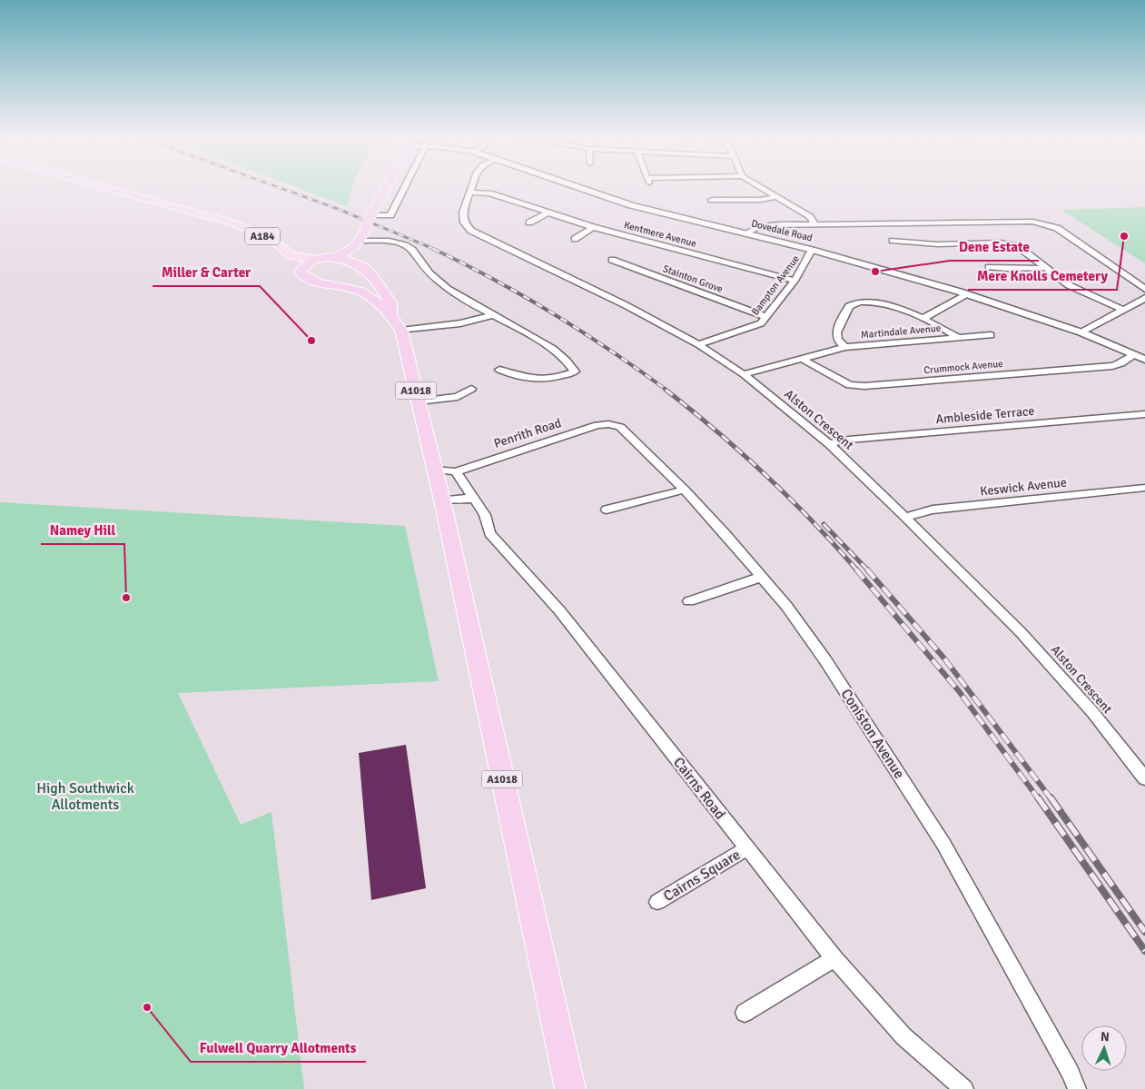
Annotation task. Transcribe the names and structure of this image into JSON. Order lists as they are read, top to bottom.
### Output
{
  "streets": {
    "highway": ["A1018"],
    "main road": ["A184"],
    "street": [
      "Dovedale Road",
      "Kentmere Avenue",
      "Stainton Grove",
      "Bampton Avenue",
      "Martindale Avenue",
      "Crummock Avenue",
      "Ambleside Terrace",
      "Alston Crescent",
      "Penrith Road",
      "Keswick Avenue",
      "Coniston Avenue",
      "Cairns Road",
      "Cairns Square"
    ]
  },
  "crossings": [
    ["Dovedale Road", "Bampton Avenue"],
    ["Dovedale Road", "Crummock Avenue"],
    ["Kentmere Avenue", "Bampton Avenue"],
    ["Kentmere Avenue", "Alston Crescent"],
    ["Stainton Grove", "Bampton Avenue"],
    ["Bampton Avenue", "Alston Crescent"],
    ["Martindale Avenue", "Crummock Avenue"],
    ["Martindale Avenue", "Alston Crescent"],
    ["A1018", "Penrith Road"],
    ["A1018", "Cairns Road"],
    ["Ambleside Terrace", "Alston Crescent"],
    ["Alston Crescent", "Keswick Avenue"],
    ["Penrith Road", "Coniston Avenue"],
    ["Penrith Road", "Cairns Road"],
    ["Cairns Road", "Cairns Square"]
  ],
  "parks": ["High Southwick Allotments"],
  "places": [
    "Mere Knolls Cemetery",
    "Dene Estate",
    "Miller & Carter",
    "Namey Hill",
    "Fulwell Quarry Allotments"
  ],
  "north": "top"
}
